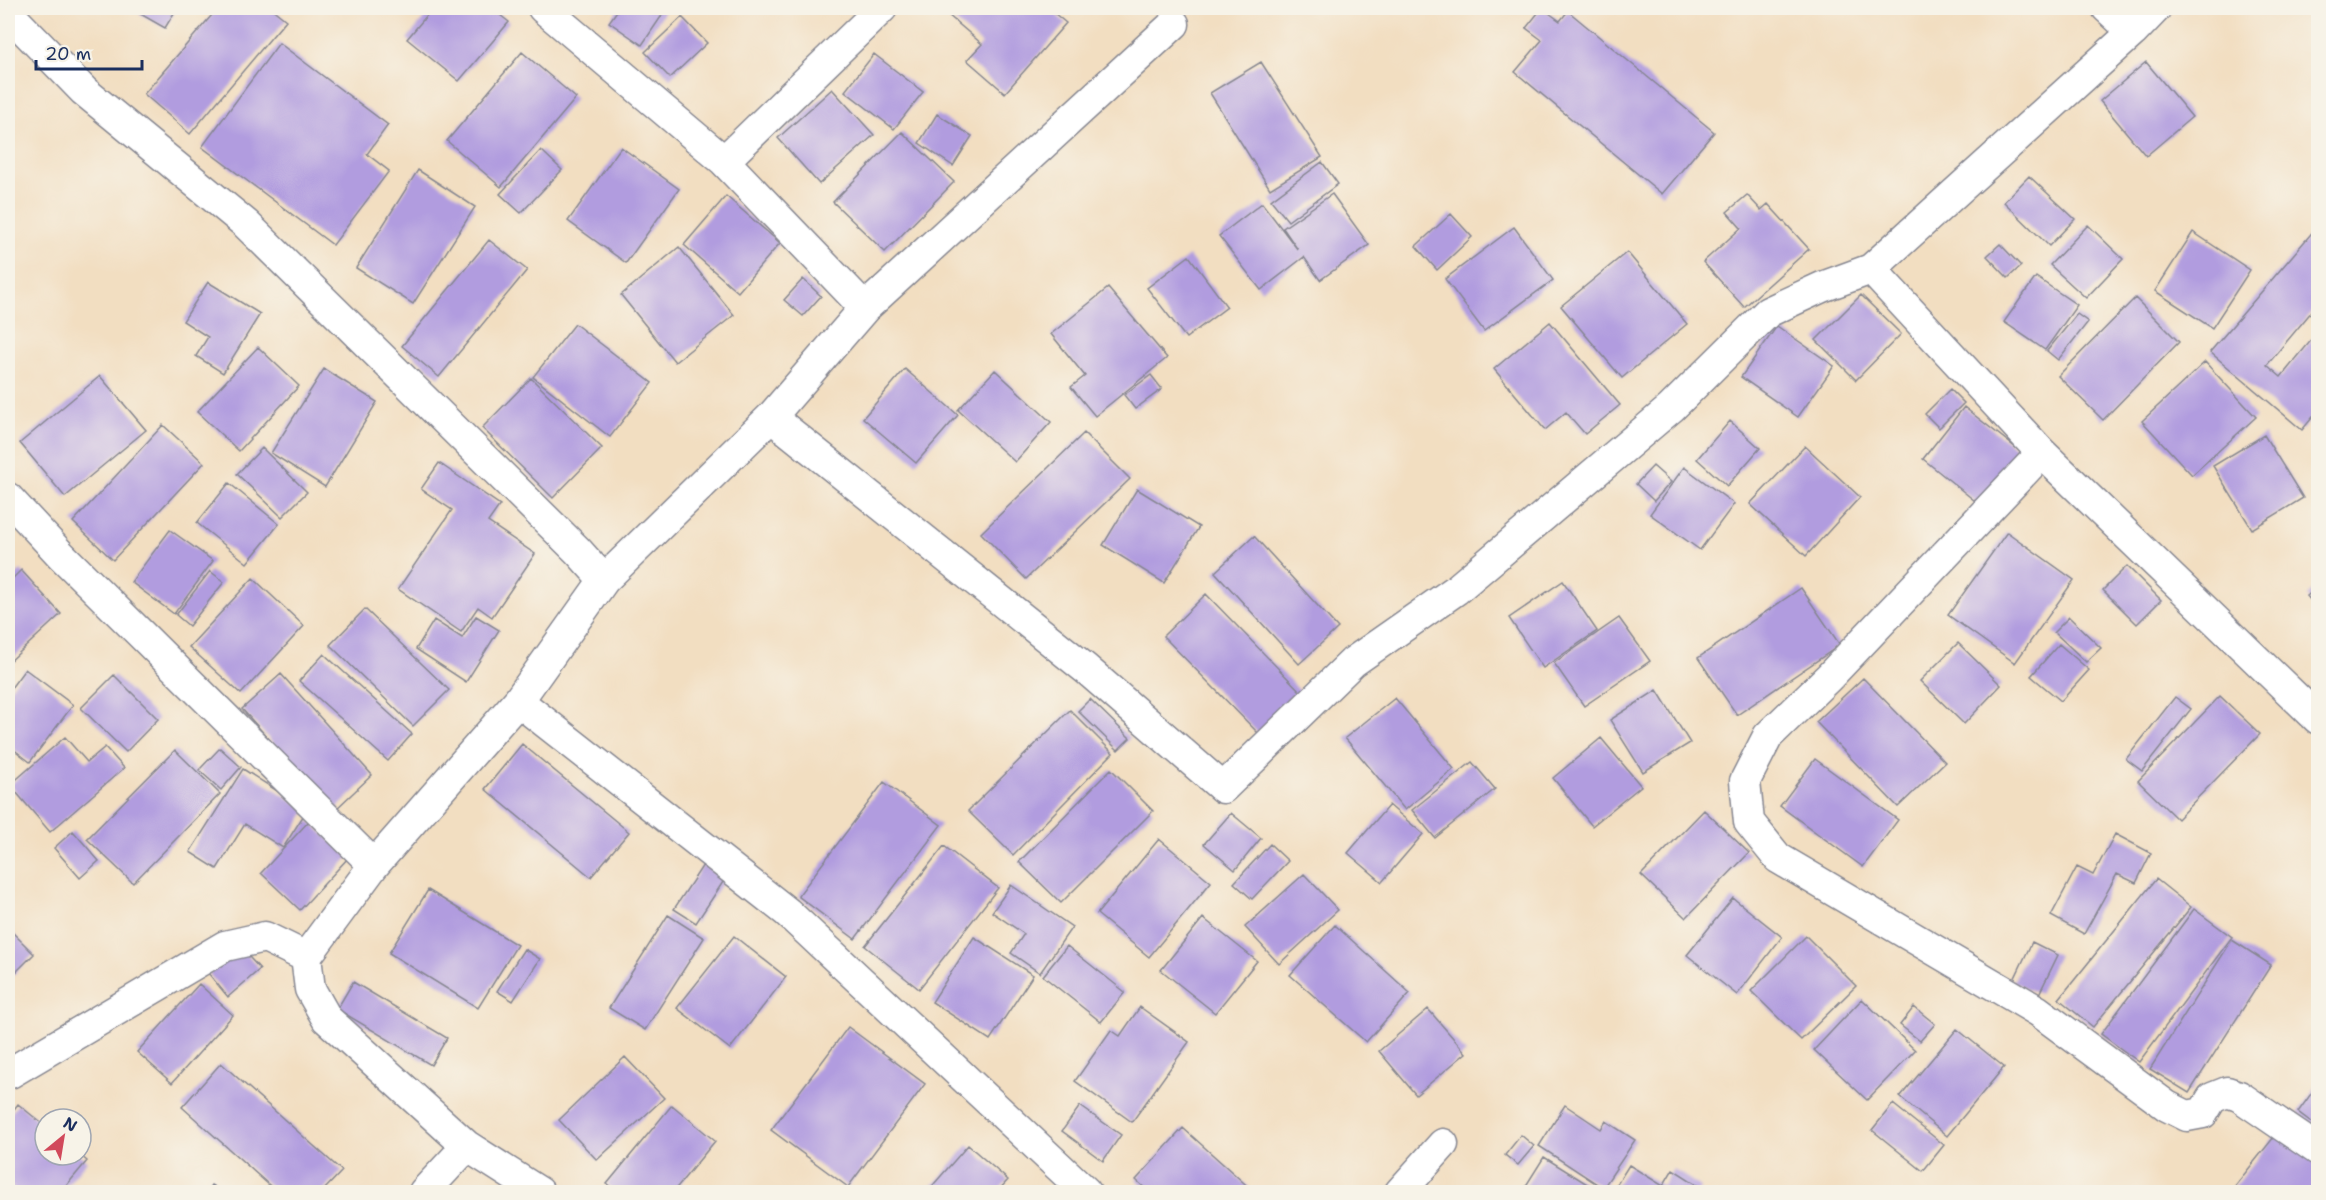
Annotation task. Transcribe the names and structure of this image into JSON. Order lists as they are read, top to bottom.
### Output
{
  "scale_bar": "20 m",
  "north": "top right"
}
